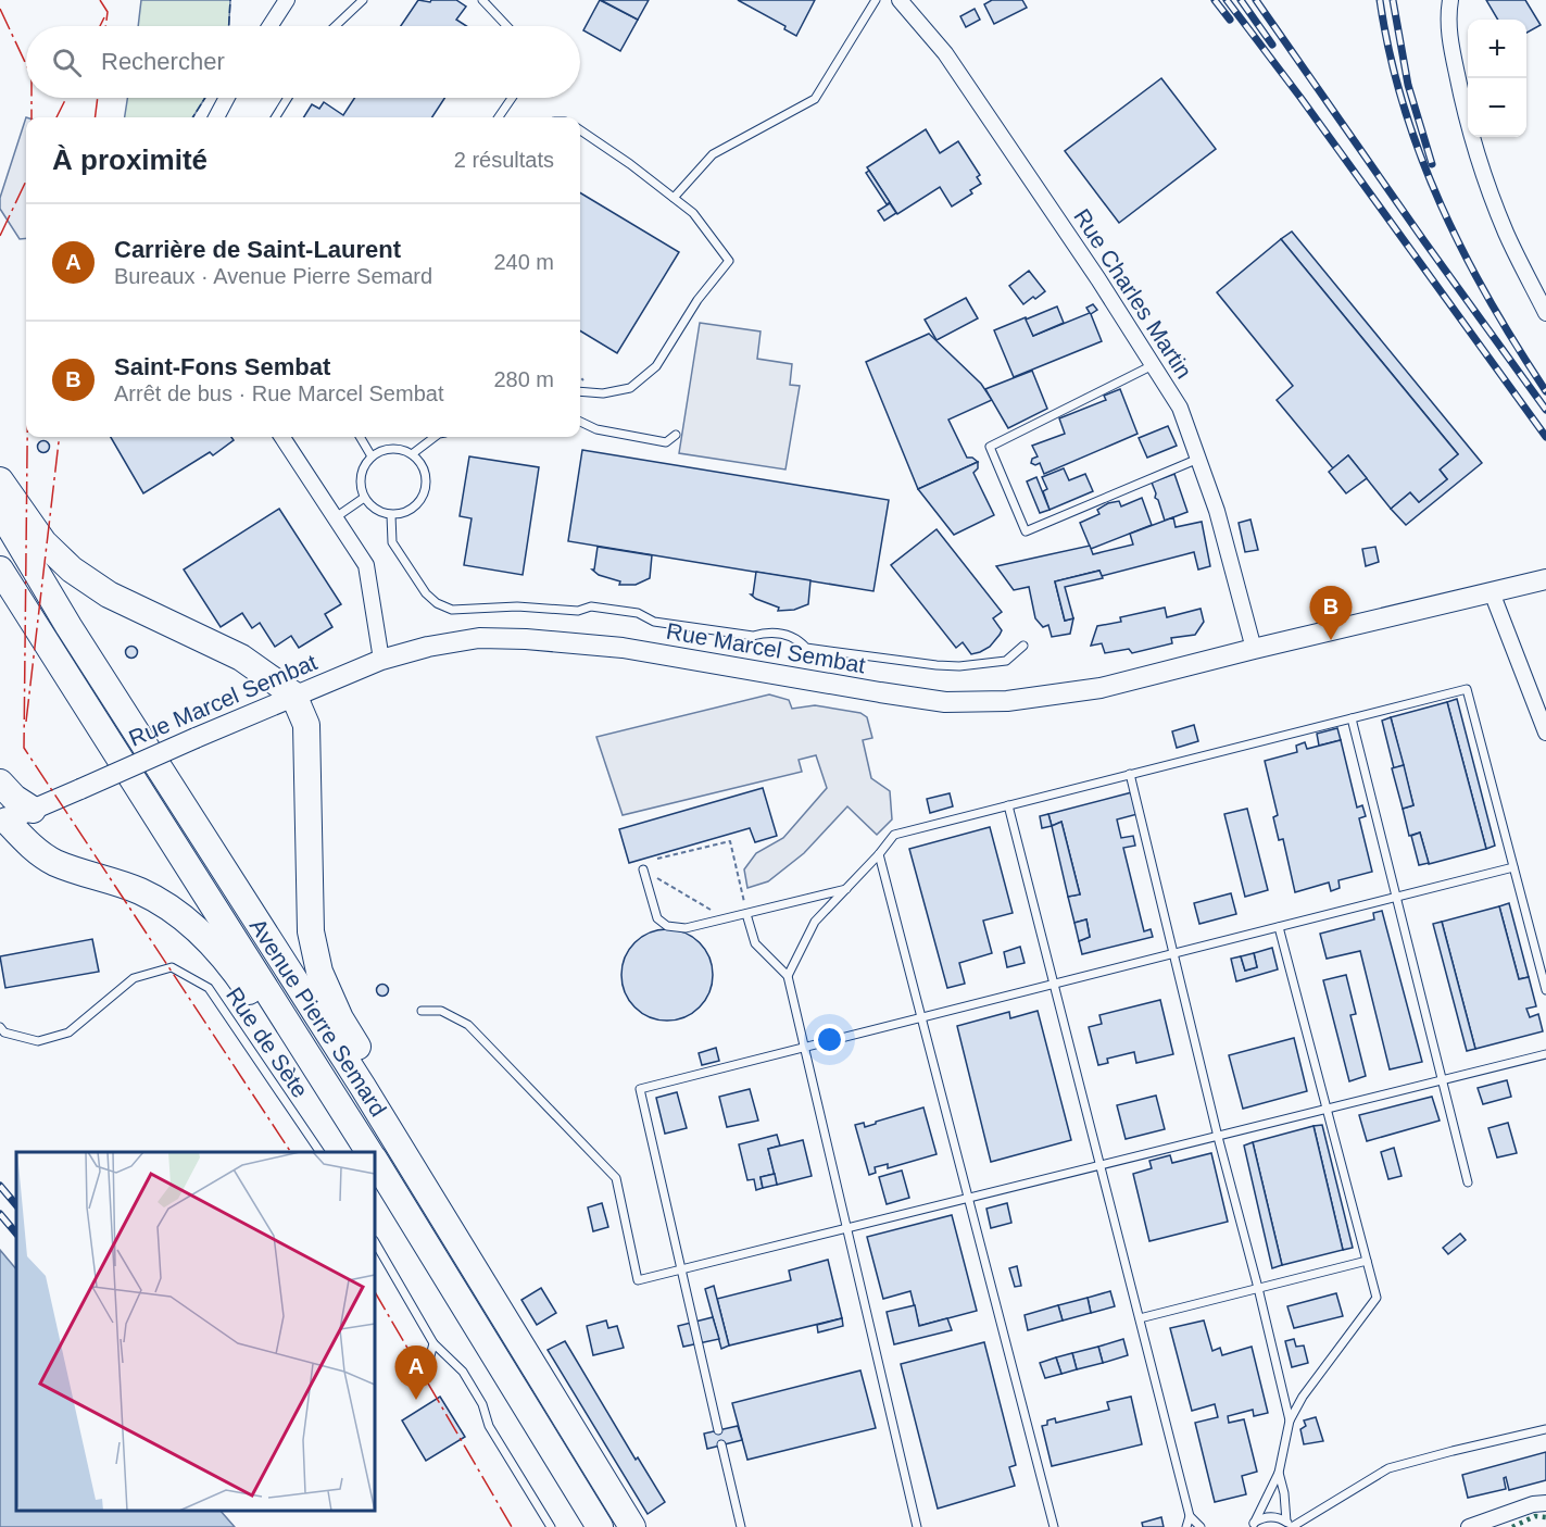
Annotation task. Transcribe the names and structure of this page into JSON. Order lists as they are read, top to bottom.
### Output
{
  "streets": {
    "highway": ["Avenue Pierre Semard"],
    "main road": ["Rue Marcel Sembat"],
    "street": ["Rue Charles Martin"],
    "lane": ["Rue de Sète"]
  },
  "crossings": [
    ["Rue Charles Martin", "Rue Marcel Sembat"]
  ],
  "page": {
    "map_buttons": ["+", "−"],
    "search": "Rechercher",
    "heading": ["À proximité", "2 résultats"],
    "list": [
      {
        "mark": "A",
        "name": "Carrière de Saint-Laurent",
        "note": "Bureaux · Avenue Pierre Semard",
        "value": "240 m"
      },
      {
        "mark": "B",
        "name": "Saint-Fons Sembat",
        "note": "Arrêt de bus · Rue Marcel Sembat",
        "value": "280 m"
      }
    ],
    "pins": ["B", "A"]
  }
}
